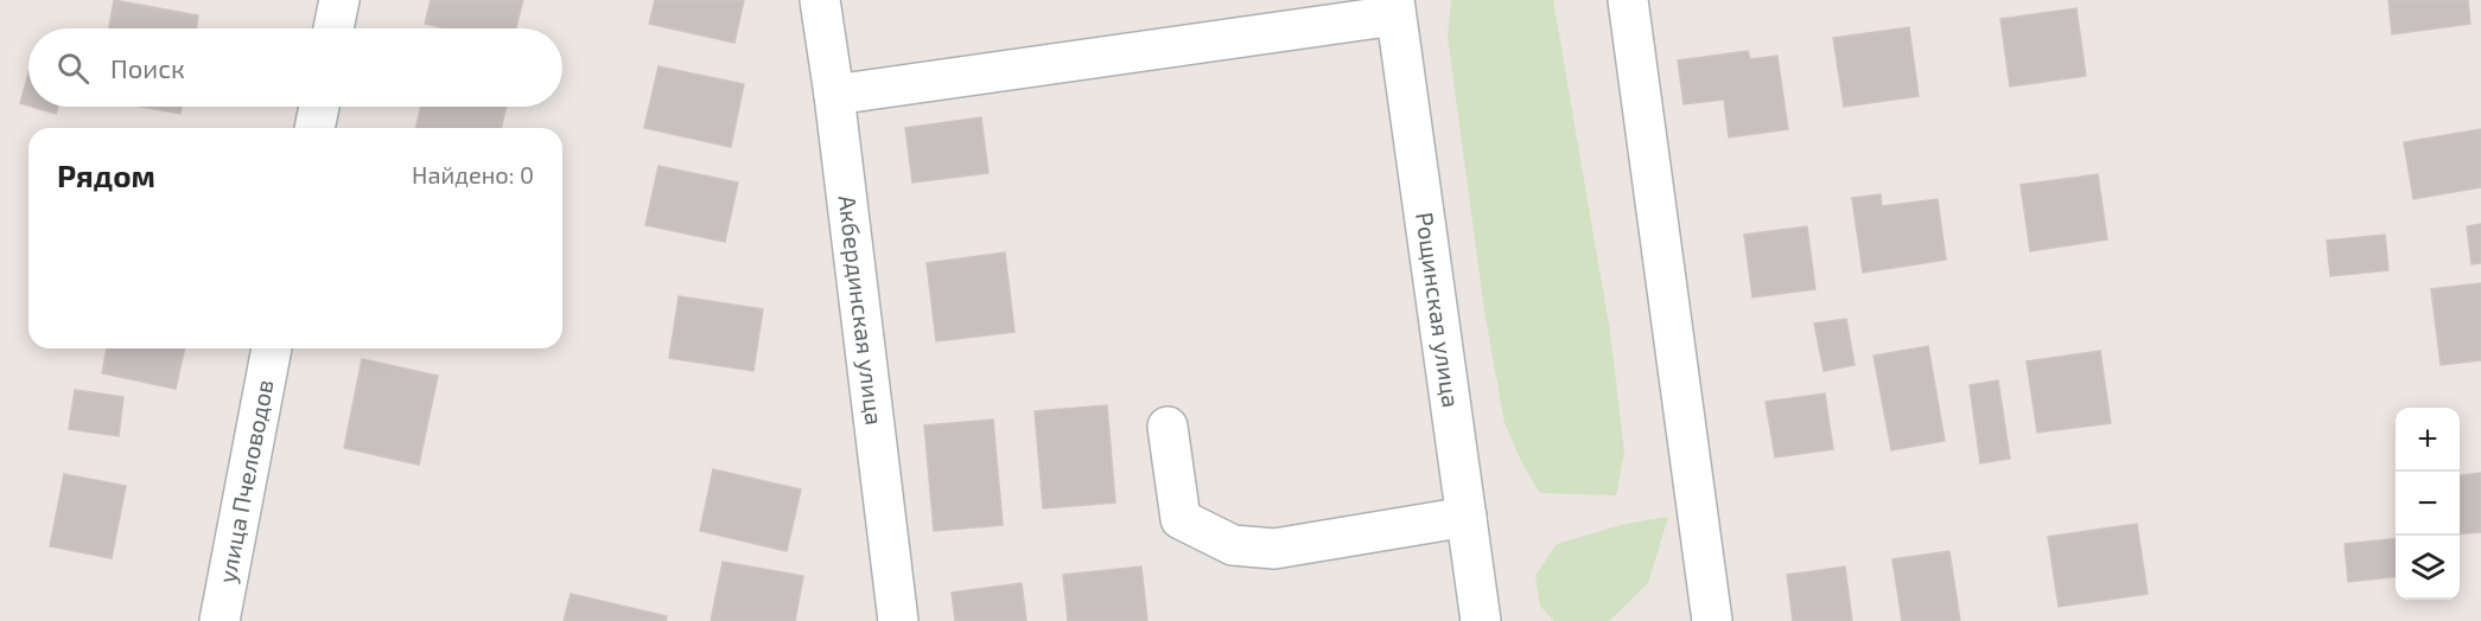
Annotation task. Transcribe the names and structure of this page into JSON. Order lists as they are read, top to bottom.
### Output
{
  "streets": {
    "street": ["Акбердинская улица", "Рощинская улица", "улица Пчеловодов"]
  },
  "page": {
    "search": "Поиск",
    "heading": ["Рядом", "Найдено: 0"],
    "map_buttons": ["+", "−"]
  }
}
